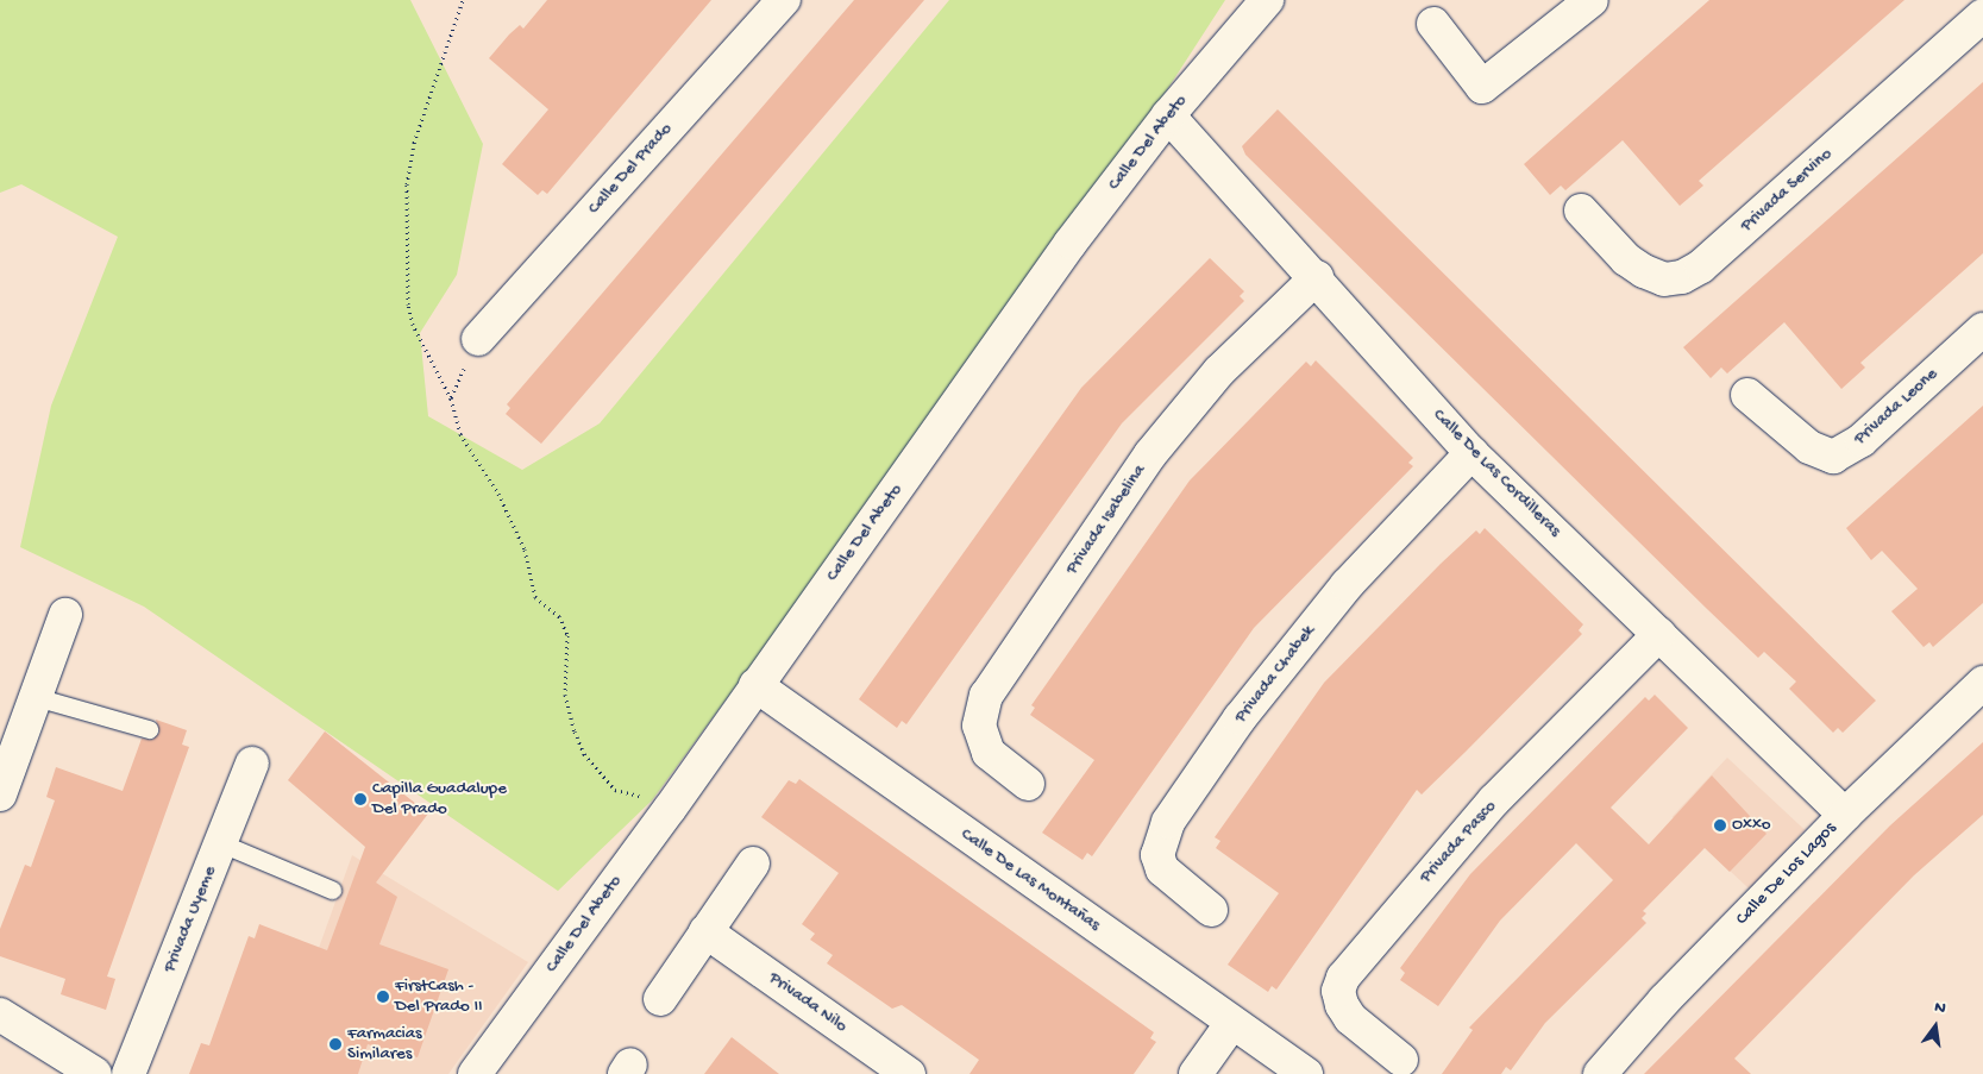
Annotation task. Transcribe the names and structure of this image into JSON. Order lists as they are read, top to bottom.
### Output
{
  "streets": {
    "street": [
      "Calle Del Abeto",
      "Calle Del Prado",
      "Privada Servino",
      "Privada Leone",
      "Calle De Las Cordilleras",
      "Privada Isabelina",
      "Privada Chabek",
      "Privada Pasco",
      "Calle De Los Lagos",
      "Calle De Las Montañas",
      "Privada Uyeme",
      "Privada Nilo"
    ]
  },
  "crossings": [
    ["Calle Del Abeto", "Calle De Las Cordilleras"],
    ["Calle Del Abeto", "Calle De Las Montañas"],
    ["Calle De Las Cordilleras", "Privada Isabelina"],
    ["Calle De Las Cordilleras", "Privada Chabek"],
    ["Calle De Las Cordilleras", "Privada Pasco"],
    ["Calle De Las Cordilleras", "Calle De Los Lagos"]
  ],
  "places": [
    "Capilla Guadalupe Del Prado",
    "Oxxo",
    "FirstCash - Del Prado II",
    "Farmacias Similares"
  ],
  "north": "top"
}
